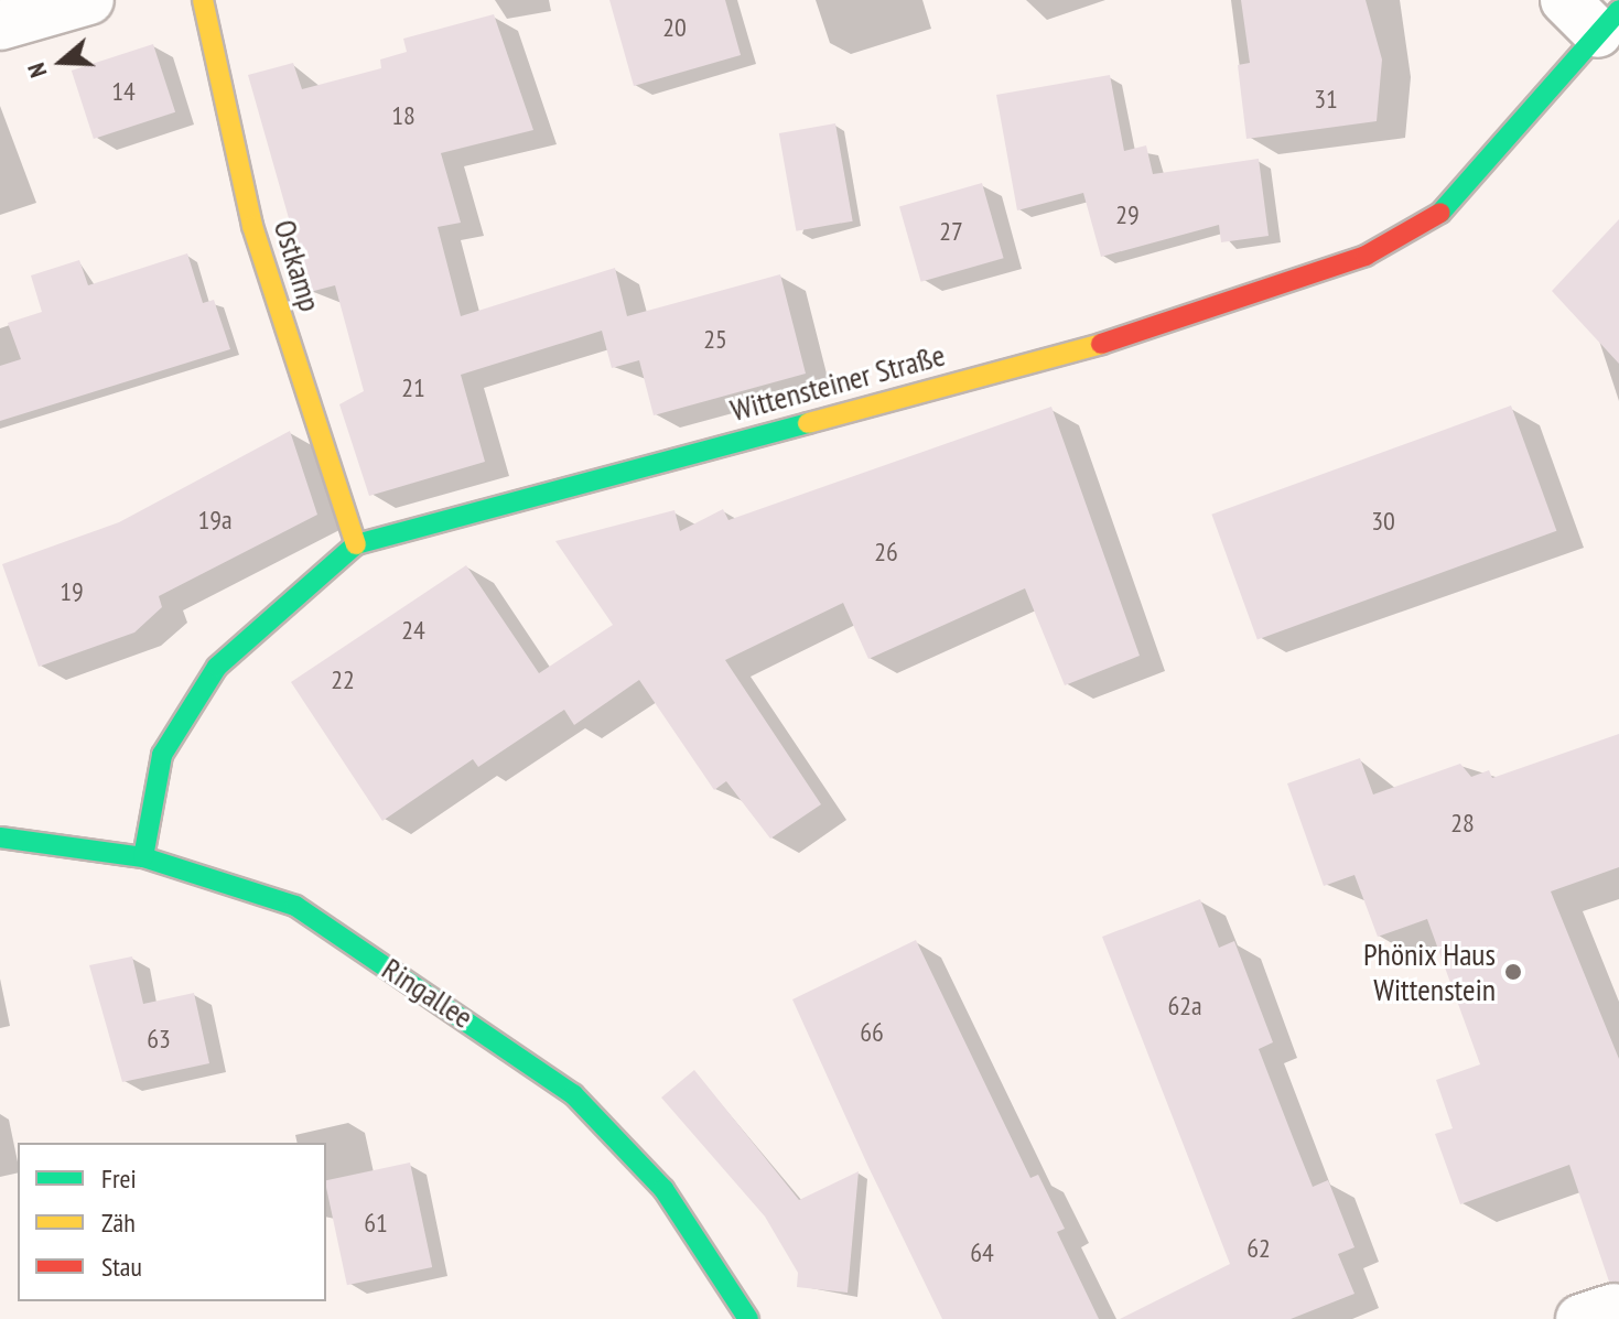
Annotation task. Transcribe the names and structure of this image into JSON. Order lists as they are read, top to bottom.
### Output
{
  "streets": {
    "street": ["Ostkamp", "Wittensteiner Straße", "Ringallee"]
  },
  "crossings": [
    ["Ostkamp", "Wittensteiner Straße"],
    ["Wittensteiner Straße", "Ringallee"]
  ],
  "places": ["Phönix Haus Wittenstein"],
  "house_numbers": [
    "20",
    "14",
    "31",
    "18",
    "29",
    "27",
    "25",
    "21",
    "19a",
    "30",
    "26",
    "19",
    "24",
    "22",
    "28",
    "62a",
    "66",
    "63",
    "61",
    "62",
    "64"
  ],
  "legend": ["Frei", "Zäh", "Stau"],
  "north": "left"
}
